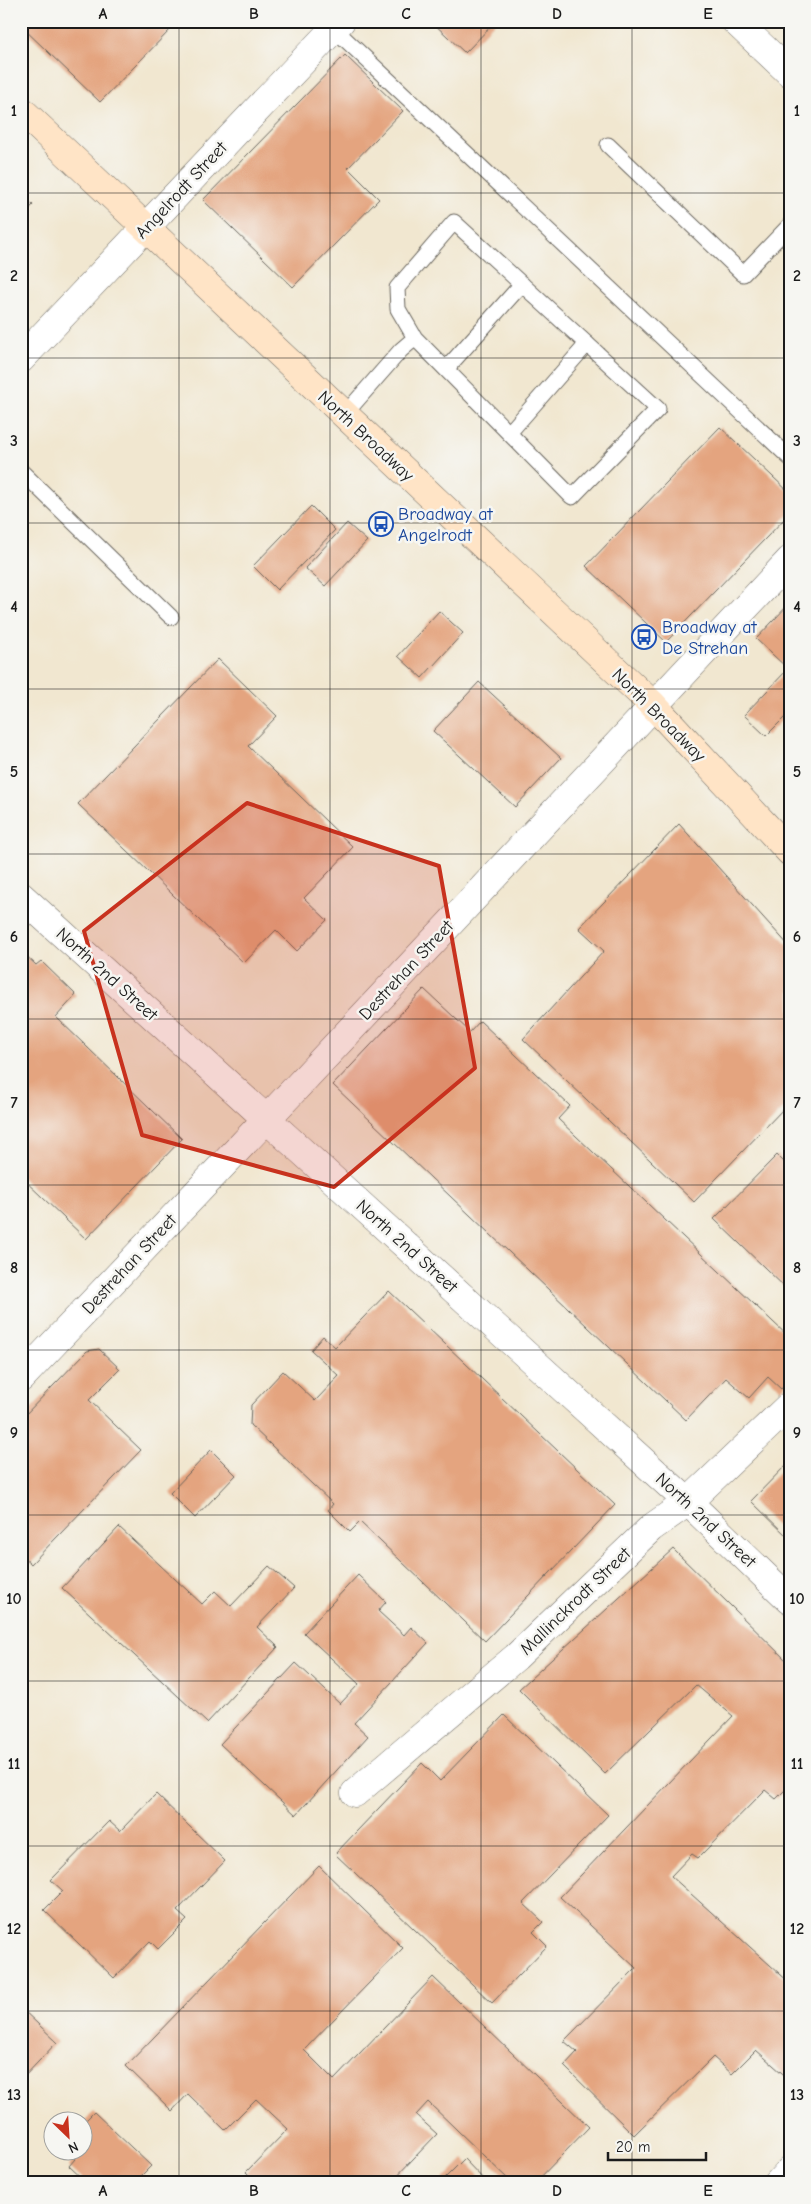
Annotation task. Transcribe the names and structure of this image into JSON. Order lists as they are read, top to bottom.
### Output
{
  "streets": {
    "main road": ["North Broadway"],
    "street": [
      "Angelrodt Street",
      "Destrehan Street",
      "North 2nd Street",
      "Mallinckrodt Street"
    ]
  },
  "crossings": [
    ["Angelrodt Street", "North Broadway"],
    ["North Broadway", "Destrehan Street"],
    ["Destrehan Street", "North 2nd Street"],
    ["North 2nd Street", "Mallinckrodt Street"]
  ],
  "places": {
    "bus stop": ["Broadway at Angelrodt", "Broadway at De Strehan"]
  },
  "scale_bar": "20 m",
  "north": "bottom right",
  "grid": {
    "columns": [
      "A",
      "B",
      "C",
      "D",
      "E"
    ],
    "rows": [
      "1",
      "2",
      "3",
      "4",
      "5",
      "6",
      "7",
      "8",
      "9",
      "10",
      "11",
      "12",
      "13"
    ]
  }
}
